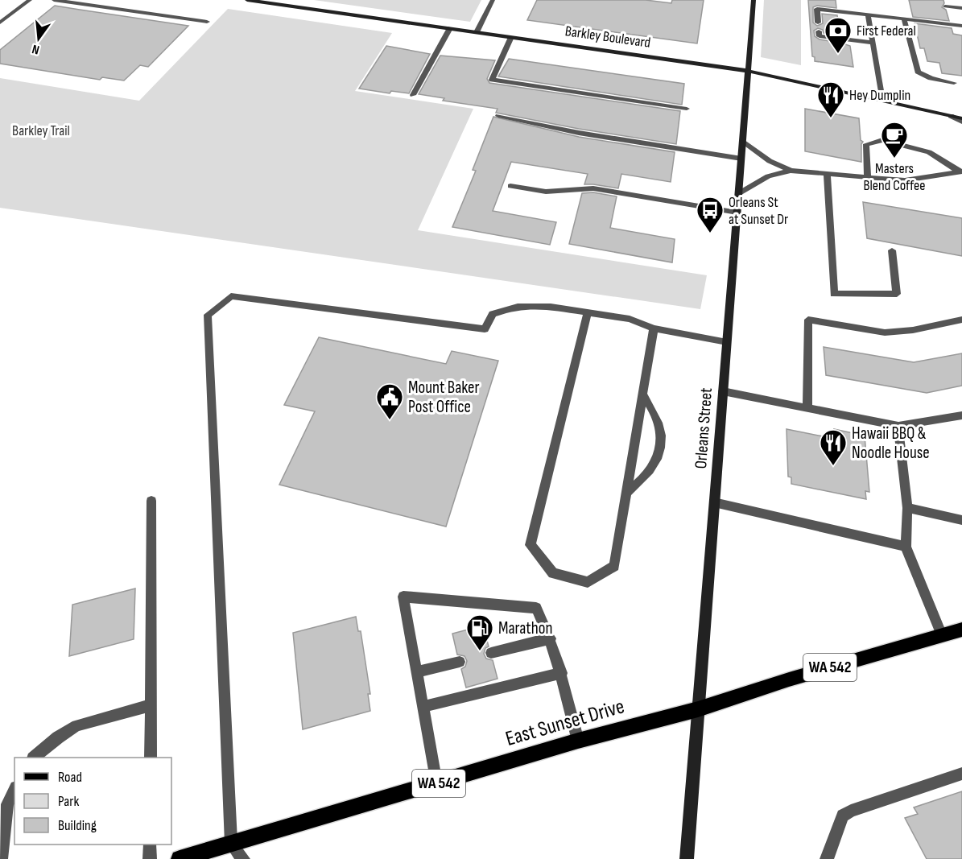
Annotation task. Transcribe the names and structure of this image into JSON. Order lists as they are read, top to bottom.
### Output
{
  "streets": {
    "main road": [
      "Barkley Boulevard",
      "Orleans Street",
      "WA 542",
      "East Sunset Drive"
    ]
  },
  "crossings": [
    ["Barkley Boulevard", "Orleans Street"],
    ["Orleans Street", "East Sunset Drive"]
  ],
  "parks": ["Barkley Trail"],
  "places": {
    "bank": ["First Federal"],
    "restaurant": ["Hey Dumplin", "Hawaii BBQ & Noodle House"],
    "cafe": ["Masters Blend Coffee"],
    "bus stop": ["Orleans St at Sunset Dr"],
    "public building": ["Mount Baker Post Office"],
    "fuel station": ["Marathon"]
  },
  "legend": ["Road", "Park", "Building"],
  "north": "bottom"
}
